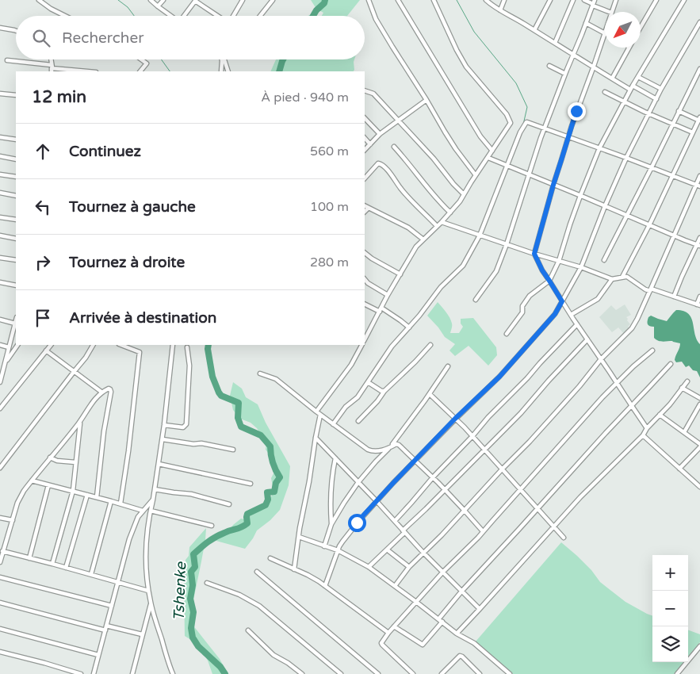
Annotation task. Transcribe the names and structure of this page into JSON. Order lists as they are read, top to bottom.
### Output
{
  "water": ["Tshenke"],
  "north": "bottom left",
  "page": {
    "search": "Rechercher",
    "heading": ["12 min", "À pied · 940 m"],
    "list": [
      ["Continuez", "560 m"],
      ["Tournez à gauche", "100 m"],
      ["Tournez à droite", "280 m"],
      "Arrivée à destination"
    ],
    "map_buttons": ["+", "−"]
  }
}
